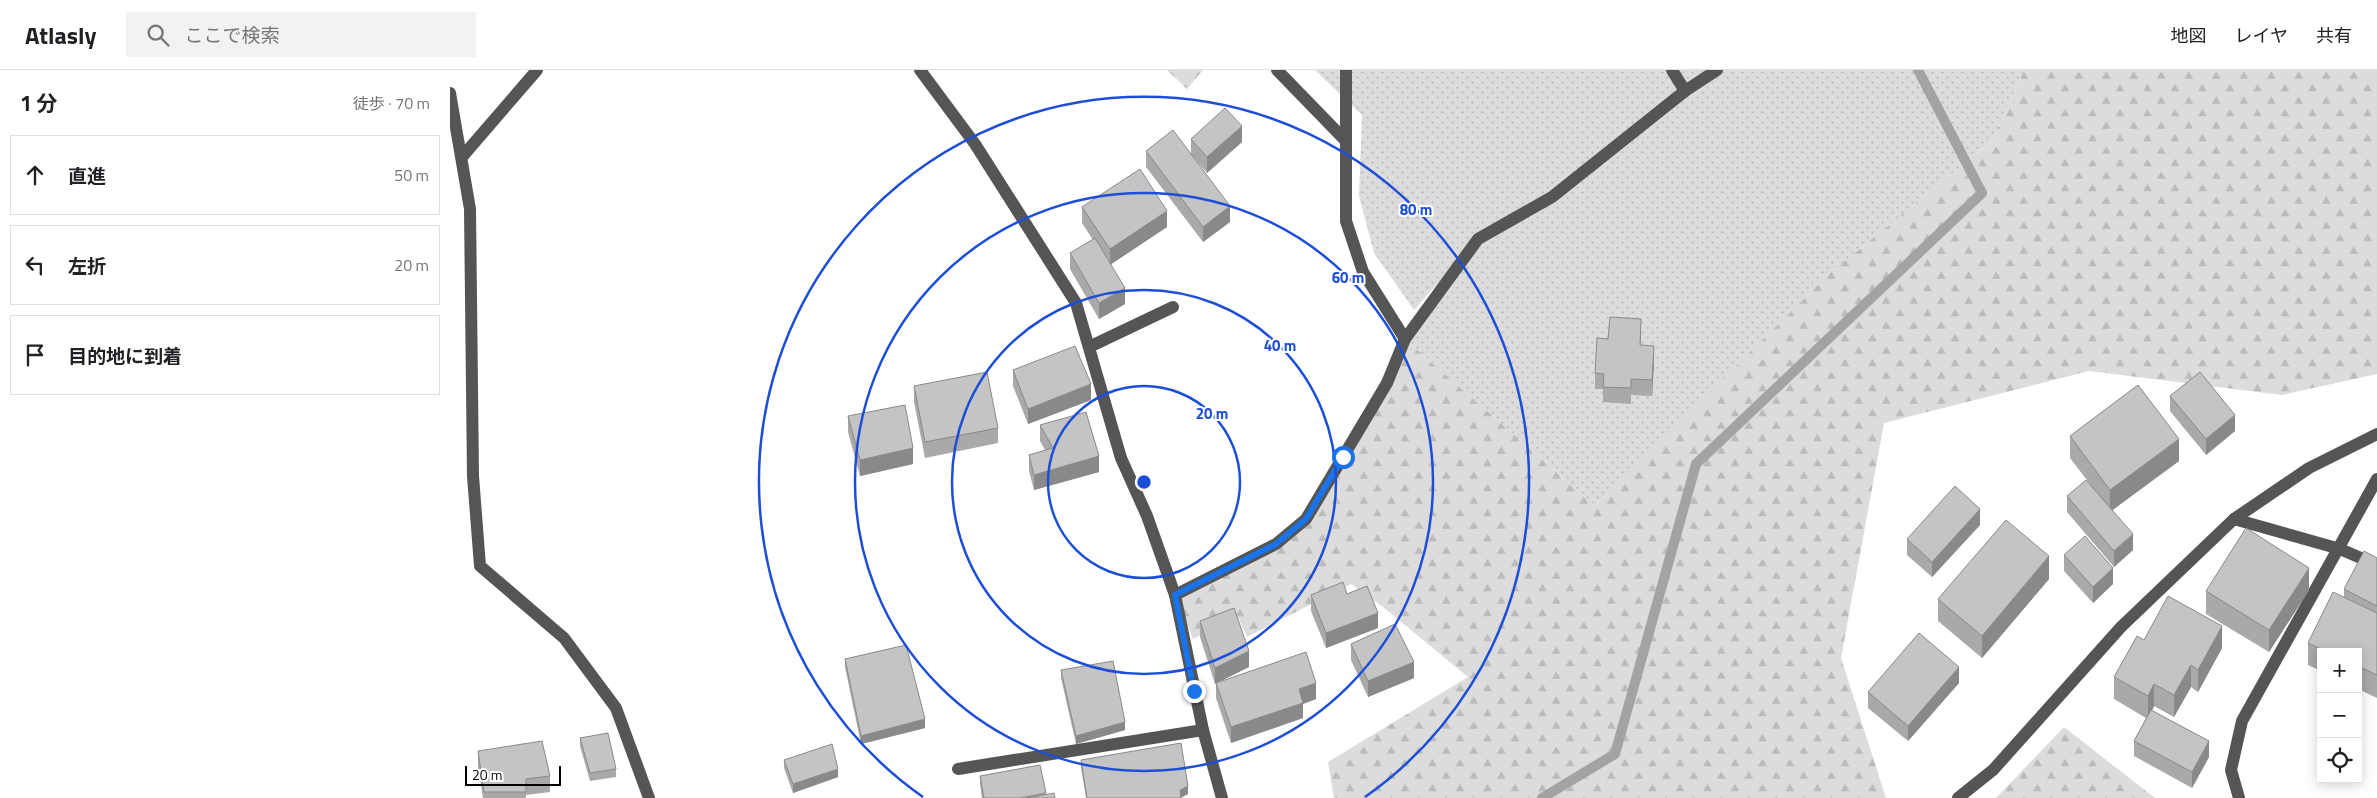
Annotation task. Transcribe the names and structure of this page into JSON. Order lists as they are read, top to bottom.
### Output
{
  "scale_bar": "20 m",
  "page": {
    "header": "Atlasly",
    "search": "ここで検索",
    "nav": ["地図", "レイヤ", "共有"],
    "heading": ["1 分", "徒歩 · 70 m"],
    "list": [
      ["直進", "50 m"],
      ["左折", "20 m"],
      "目的地に到着"
    ],
    "map_buttons": ["+", "−"],
    "scale": "20 m"
  },
  "rings": [
    "80 m",
    "60 m",
    "40 m",
    "20 m"
  ]
}
